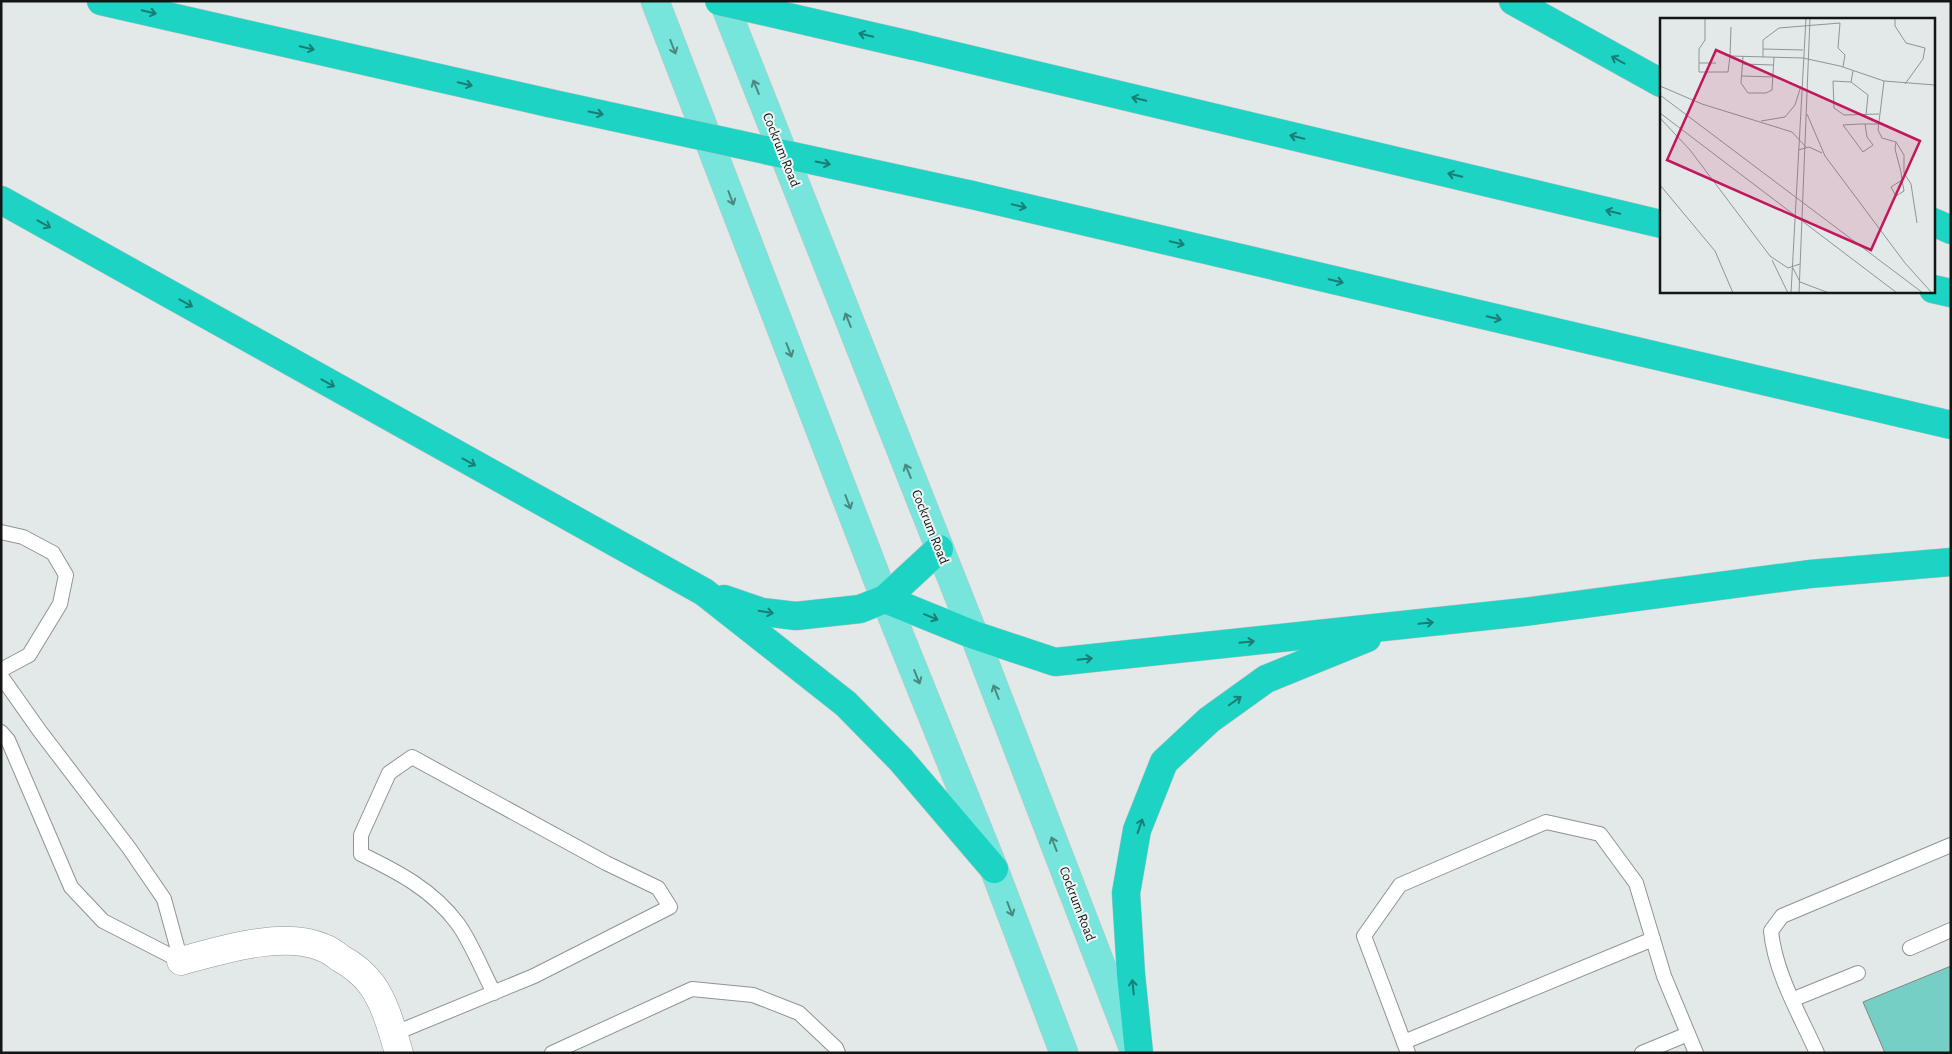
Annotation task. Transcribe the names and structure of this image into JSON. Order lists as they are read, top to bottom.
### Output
{
  "streets": {
    "main road": ["Cockrum Road"]
  }
}
